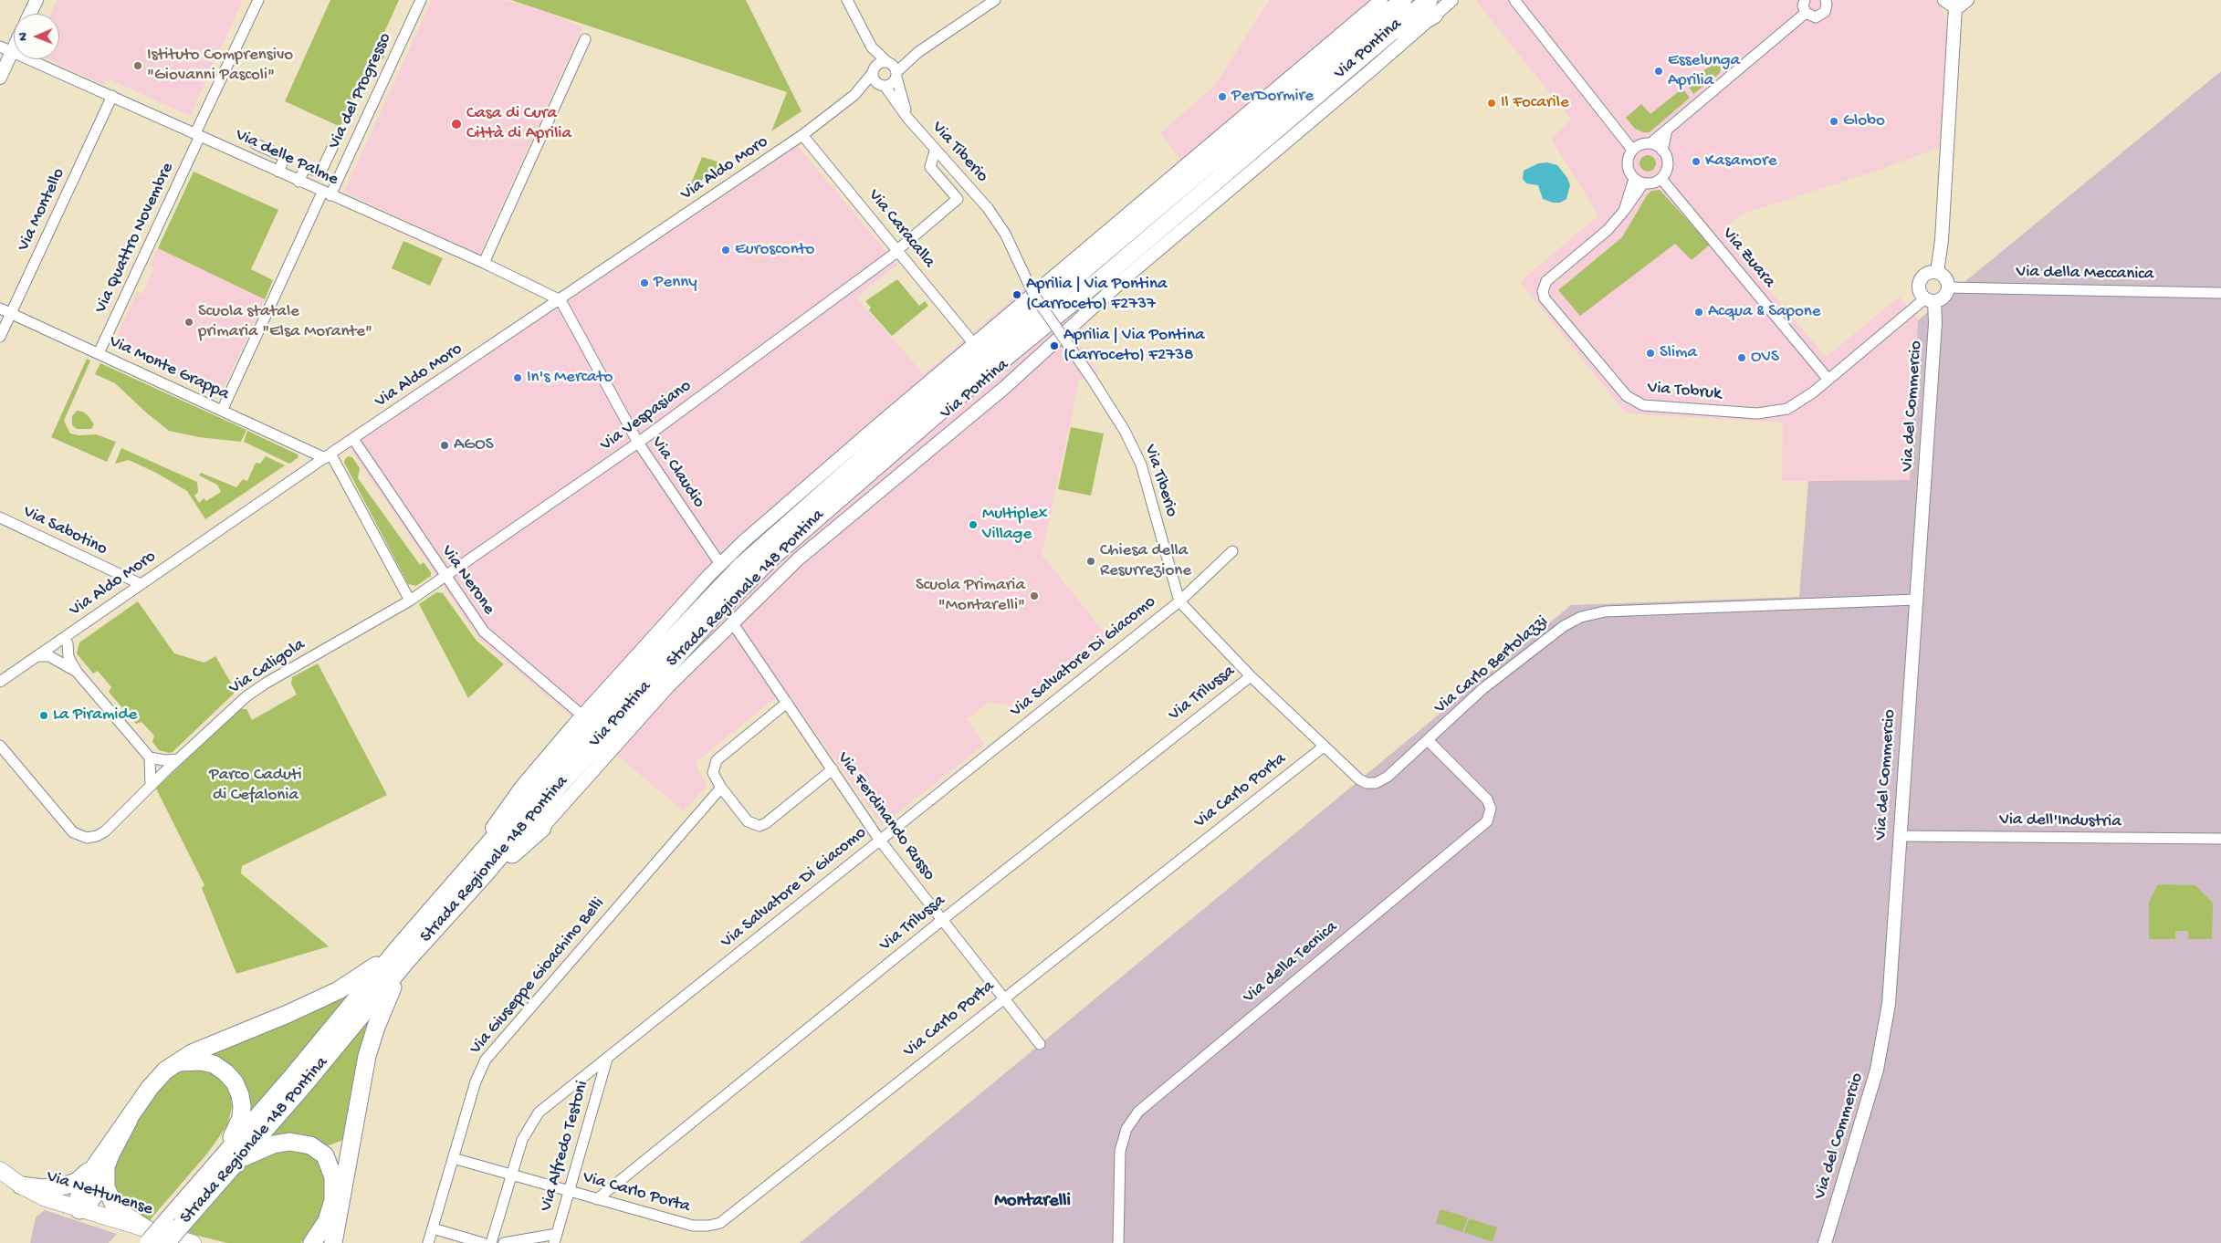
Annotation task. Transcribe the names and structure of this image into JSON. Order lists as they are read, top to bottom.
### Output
{
  "streets": {
    "highway": ["Strada Regionale 148 Pontina"],
    "main road": ["Via Nettunense"],
    "street": [
      "Via Pontina",
      "Via del Progresso",
      "Via Tiberio",
      "Via delle Palme",
      "Via Aldo Moro",
      "Via Montello",
      "Via Caracalla",
      "Via Quattro Novembre",
      "Via Zuara",
      "Via della Meccanica",
      "Via Monte Grappa",
      "Via Tobruk",
      "Via del Commercio",
      "Via Vespasiano",
      "Via Claudio",
      "Via Sabotino",
      "Via Nerone",
      "Via Salvatore Di Giacomo",
      "Via Carlo Bertolazzi",
      "Via Caligola",
      "Via Trilussa",
      "Via Carlo Porta",
      "Via Ferdinando Russo",
      "Via dell'Industria",
      "Via della Tecnica",
      "Via Giuseppe Gioachino Belli",
      "Via Alfredo Testoni"
    ]
  },
  "crossings": [
    ["Via Pontina", "Via Caracalla"],
    ["Via Pontina", "Via Claudio"],
    ["Via Pontina", "Via Nerone"],
    ["Via Pontina", "Strada Regionale 148 Pontina"],
    ["Via Pontina", "Via Ferdinando Russo"],
    ["Via del Progresso", "Via delle Palme"],
    ["Via del Progresso", "Via Monte Grappa"],
    ["Via Tiberio", "Via Aldo Moro"],
    ["Via Tiberio", "Via Vespasiano"],
    ["Via Tiberio", "Via Salvatore Di Giacomo"],
    ["Via Tiberio", "Via Carlo Bertolazzi"],
    ["Via delle Palme", "Via Aldo Moro"],
    ["Via delle Palme", "Via Montello"],
    ["Via delle Palme", "Via Quattro Novembre"],
    ["Via delle Palme", "Via Claudio"],
    ["Via Aldo Moro", "Via Caracalla"],
    ["Via Aldo Moro", "Via Monte Grappa"],
    ["Via Aldo Moro", "Via Claudio"],
    ["Via Aldo Moro", "Via Sabotino"],
    ["Via Aldo Moro", "Via Nerone"],
    ["Via Montello", "Via Monte Grappa"],
    ["Via Caracalla", "Via Vespasiano"],
    ["Via Quattro Novembre", "Via Monte Grappa"],
    ["Via Zuara", "Via Tobruk"],
    ["Via della Meccanica", "Via Tobruk"],
    ["Via della Meccanica", "Via del Commercio"],
    ["Via Tobruk", "Via del Commercio"],
    ["Via del Commercio", "Via Carlo Bertolazzi"],
    ["Via del Commercio", "Via dell'Industria"],
    ["Via Vespasiano", "Via Claudio"],
    ["Via Vespasiano", "Via Nerone"],
    ["Via Vespasiano", "Via Caligola"],
    ["Strada Regionale 148 Pontina", "Via Nettunense"],
    ["Via Salvatore Di Giacomo", "Via Carlo Bertolazzi"],
    ["Via Salvatore Di Giacomo", "Via Carlo Porta"],
    ["Via Salvatore Di Giacomo", "Via Ferdinando Russo"],
    ["Via Salvatore Di Giacomo", "Via Alfredo Testoni"],
    ["Via Carlo Bertolazzi", "Via Trilussa"],
    ["Via Carlo Bertolazzi", "Via Carlo Porta"],
    ["Via Carlo Bertolazzi", "Via della Tecnica"],
    ["Via Trilussa", "Via Carlo Porta"],
    ["Via Trilussa", "Via Ferdinando Russo"],
    ["Via Carlo Porta", "Via Ferdinando Russo"],
    ["Via Carlo Porta", "Via Giuseppe Gioachino Belli"],
    ["Via Carlo Porta", "Via Alfredo Testoni"]
  ],
  "districts": ["Montarelli"],
  "parks": ["Parco Caduti di Cefalonia"],
  "places": [
    "Istituto Comprensivo \"Giovanni Pascoli\"",
    "Esselunga Aprilia",
    "PerDormire",
    "Il Focarile",
    "Globo",
    "Casa di Cura Città di Aprilia",
    "Kasamore",
    "Eurosconto",
    "Penny",
    "Aprilia | Via Pontina (Carroceto) F2737",
    "Acqua & Sapone",
    "Scuola statale primaria \"Elsa Morante\"",
    "Aprilia | Via Pontina (Carroceto) F2738",
    "Slima",
    "OVS",
    "In's Mercato",
    "AGOS",
    "Multiplex Village",
    "Chiesa della Resurrezione",
    "Scuola Primaria \"Montarelli\"",
    "La Piramide"
  ],
  "north": "left"
}
